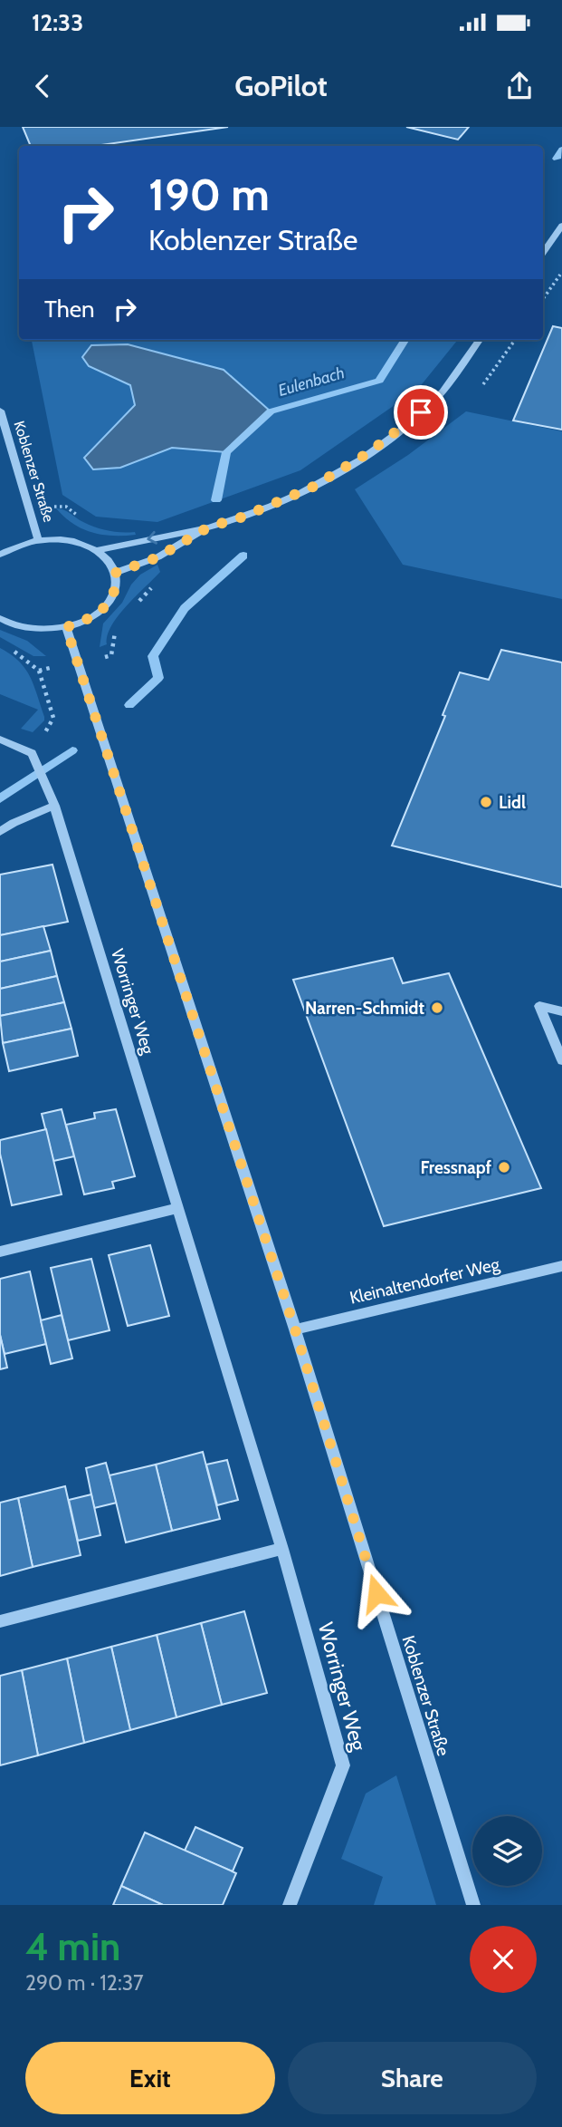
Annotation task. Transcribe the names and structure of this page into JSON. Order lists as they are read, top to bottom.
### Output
{
  "streets": {
    "street": ["Koblenzer Straße", "Worringer Weg", "Kleinaltendorfer Weg"]
  },
  "crossings": [
    ["Koblenzer Straße", "Kleinaltendorfer Weg"]
  ],
  "water": ["Eulenbach"],
  "places": ["Lidl", "Narren-Schmidt", "Fressnapf"],
  "page": {
    "status": "12:33",
    "header": "GoPilot",
    "turn": ["190 m", "Koblenzer Straße"],
    "then": "Then",
    "heading": ["4 min", "290 m · 12:37"],
    "buttons": ["Exit", "Share"]
  }
}
